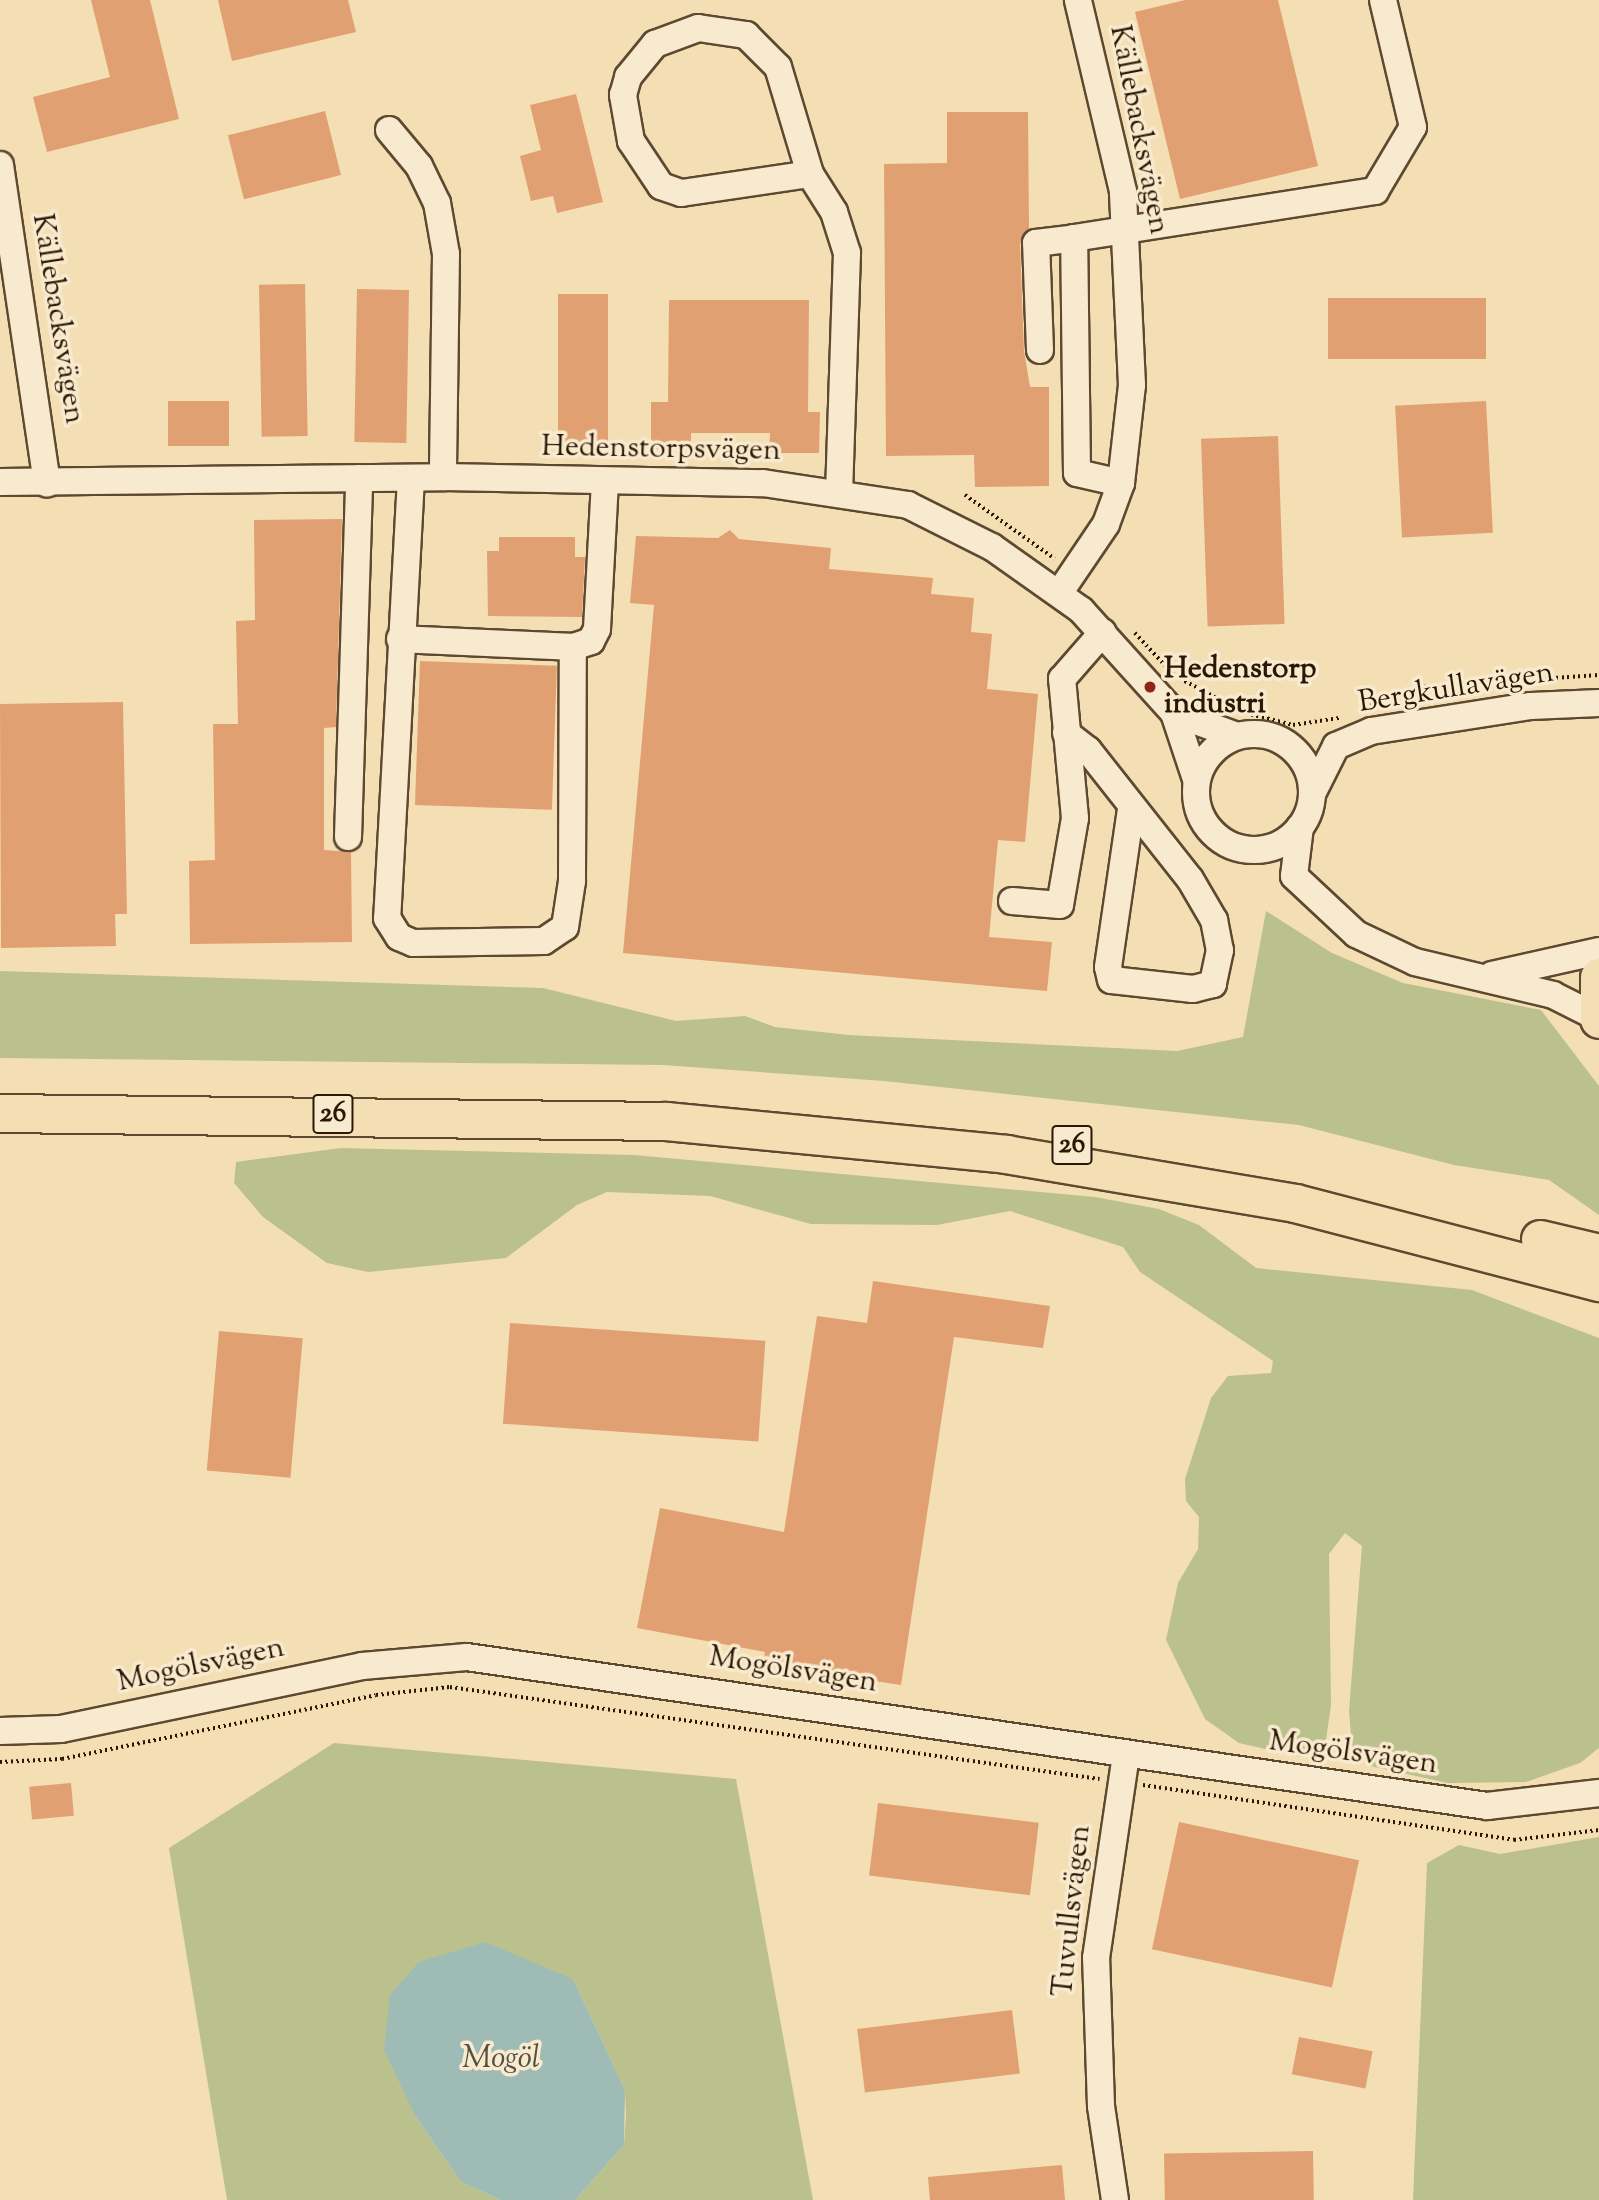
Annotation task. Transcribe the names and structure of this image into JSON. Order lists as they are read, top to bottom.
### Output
{
  "streets": {
    "highway": ["26"],
    "street": [
      "Källebacksvägen",
      "Hedenstorpsvägen",
      "Bergkullavägen",
      "Mogölsvägen",
      "Tuvullsvägen"
    ]
  },
  "crossings": [
    ["Källebacksvägen", "Hedenstorpsvägen"],
    ["Hedenstorpsvägen", "Bergkullavägen"],
    ["Mogölsvägen", "Tuvullsvägen"]
  ],
  "water": ["Mogöl"],
  "places": ["Hedenstorp industri"]
}
